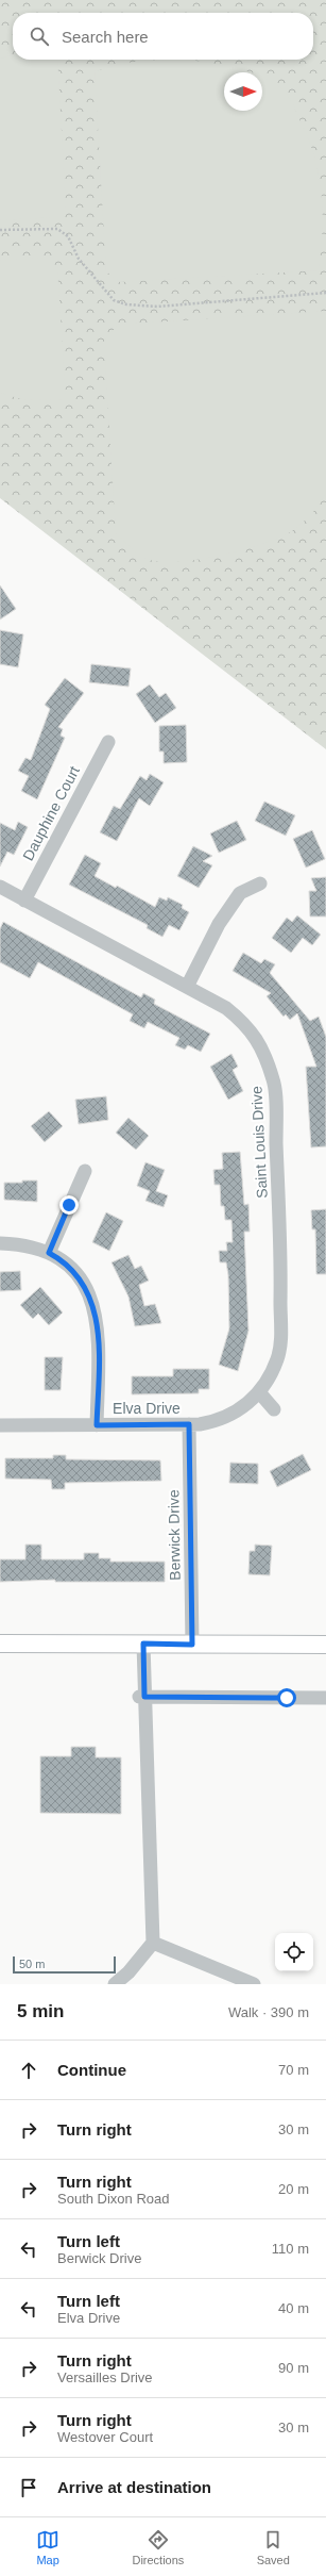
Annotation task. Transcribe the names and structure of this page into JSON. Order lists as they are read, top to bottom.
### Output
{
  "streets": {
    "street": [
      "Dauphine Court",
      "Saint Louis Drive",
      "Elva Drive",
      "Berwick Drive"
    ]
  },
  "crossings": [
    ["Dauphine Court", "Saint Louis Drive"],
    ["Saint Louis Drive", "Elva Drive"],
    ["Elva Drive", "Berwick Drive"]
  ],
  "scale_bar": "50 m",
  "north": "right",
  "page": {
    "search": "Search here",
    "scale": "50 m",
    "heading": ["5 min", "Walk · 390 m"],
    "list": [
      ["Continue", "70 m"],
      ["Turn right", "30 m"],
      ["Turn right", "South Dixon Road", "20 m"],
      ["Turn left", "Berwick Drive", "110 m"],
      ["Turn left", "Elva Drive", "40 m"],
      ["Turn right", "Versailles Drive", "90 m"],
      ["Turn right", "Westover Court", "30 m"],
      "Arrive at destination"
    ],
    "nav": ["Map", "Directions", "Saved"]
  }
}
